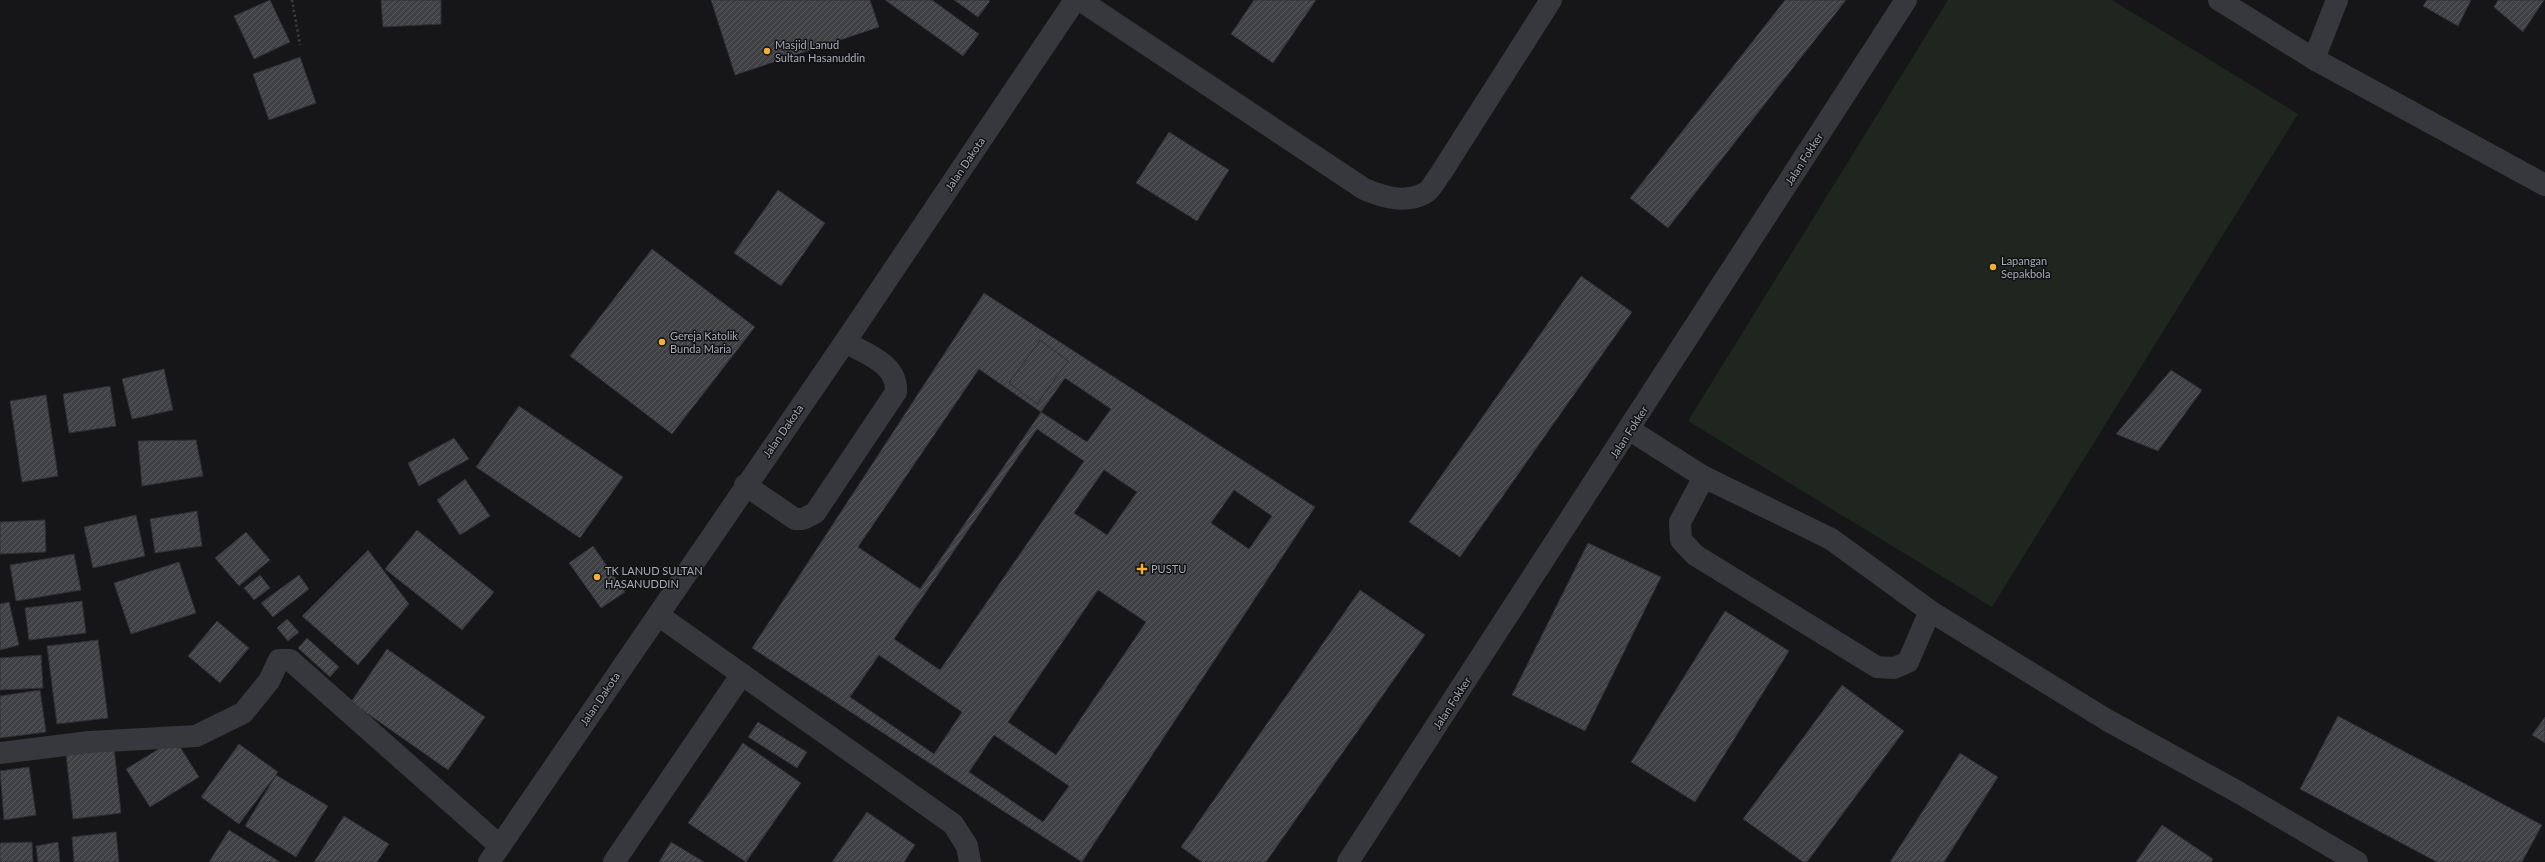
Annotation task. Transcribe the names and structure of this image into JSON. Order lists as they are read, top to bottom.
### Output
{
  "streets": {
    "street": ["Jalan Fokker", "Jalan Dakota"]
  },
  "places": {
    "other": [
      "Masjid Lanud Sultan Hasanuddin",
      "Lapangan Sepakbola",
      "Gereja Katolik Bunda Maria",
      "TK LANUD SULTAN HASANUDDIN"
    ],
    "health": ["PUSTU"]
  }
}
